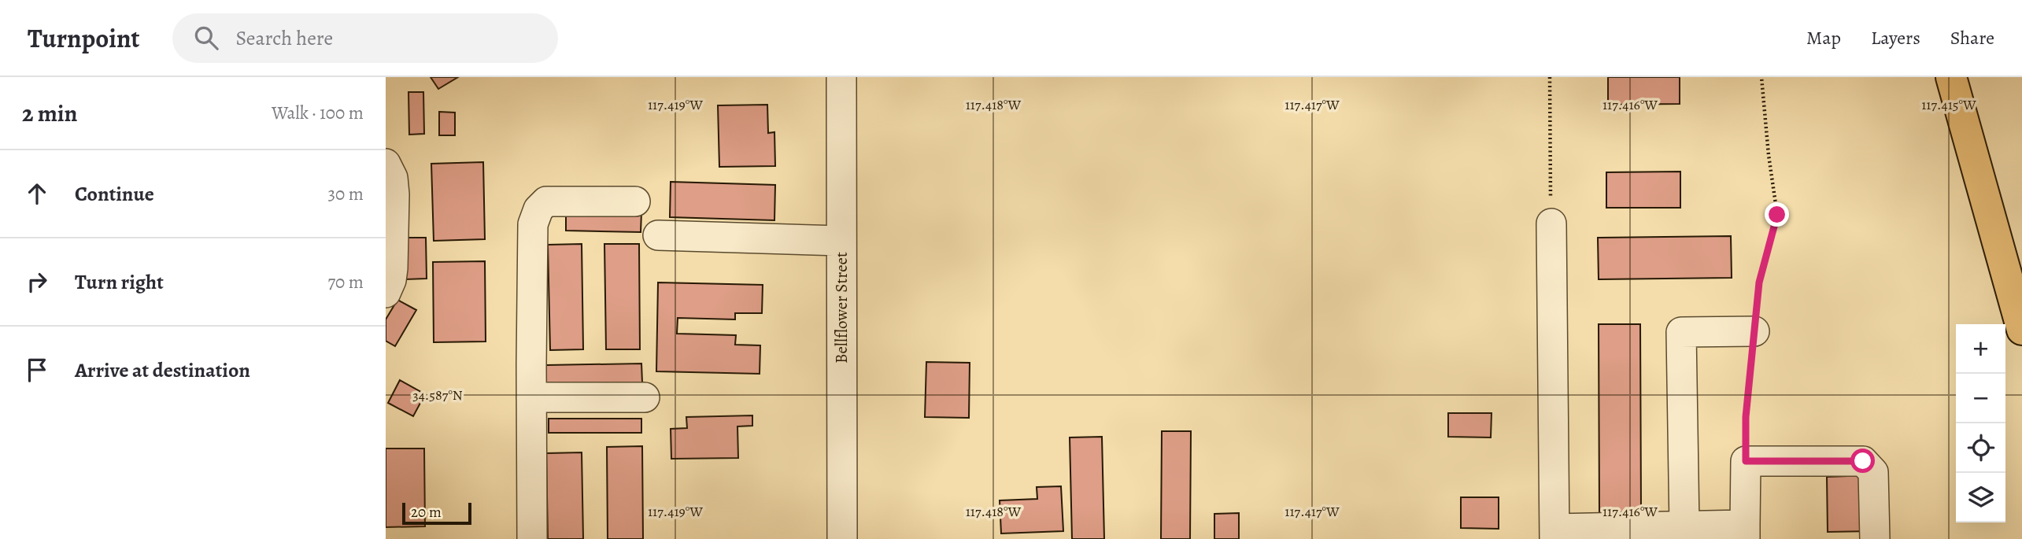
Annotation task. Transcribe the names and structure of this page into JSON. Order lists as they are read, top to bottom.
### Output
{
  "streets": {
    "street": ["Bellflower Street"]
  },
  "scale_bar": "20 m",
  "page": {
    "header": "Turnpoint",
    "search": "Search here",
    "nav": ["Map", "Layers", "Share"],
    "heading": ["2 min", "Walk · 100 m"],
    "list": [
      ["Continue", "30 m"],
      ["Turn right", "70 m"],
      "Arrive at destination"
    ],
    "map_buttons": ["+", "−"],
    "scale": "20 m"
  },
  "coordinates": [
    "117.419°W",
    "117.418°W",
    "117.417°W",
    "117.416°W",
    "117.415°W",
    "34.587°N"
  ]
}
